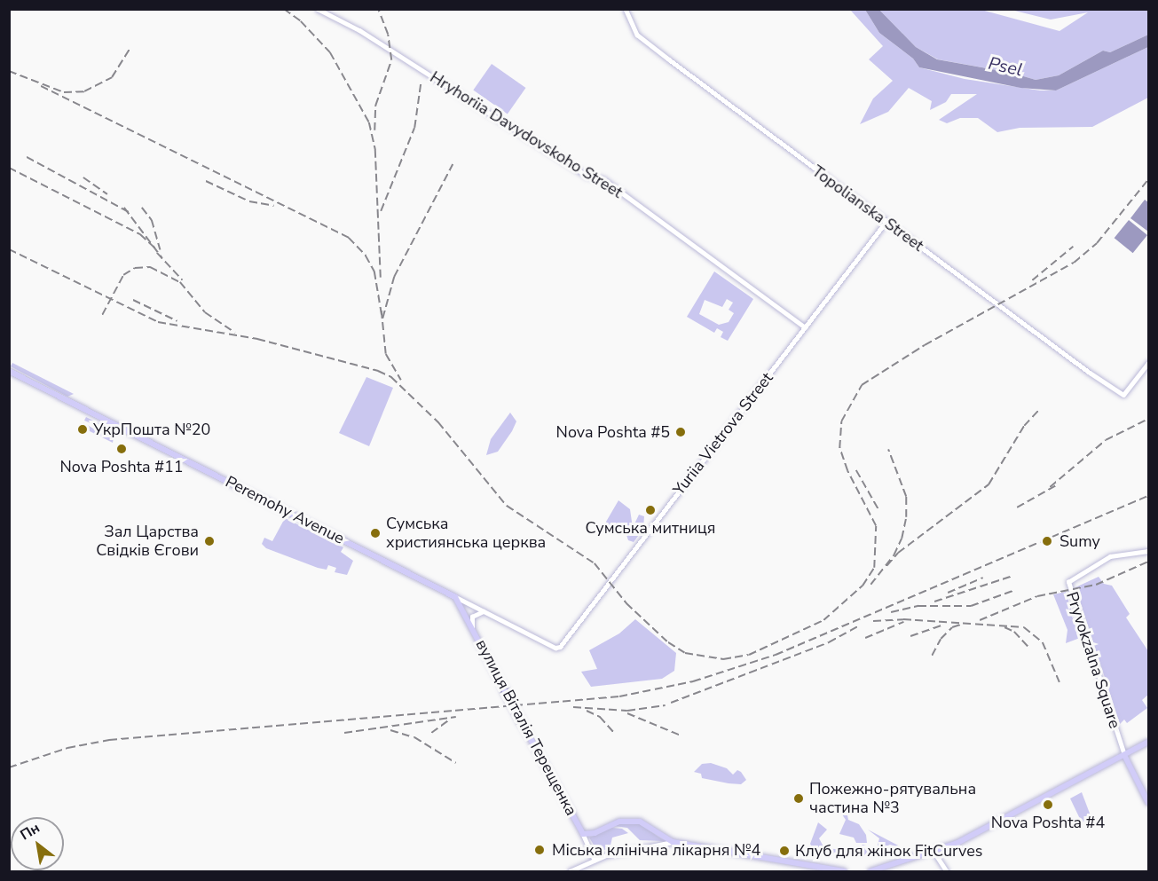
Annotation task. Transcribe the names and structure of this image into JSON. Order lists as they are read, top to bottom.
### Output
{
  "streets": {
    "main road": ["Peremohy Avenue", "вулиця Віталія Терещенка"],
    "street": [
      "Hryhoriia Davydovskoho Street",
      "Topolianska Street",
      "Yuriia Vietrova Street",
      "Pryvokzalna Square"
    ]
  },
  "crossings": [
    ["Hryhoriia Davydovskoho Street", "Yuriia Vietrova Street"],
    ["Topolianska Street", "Yuriia Vietrova Street"],
    ["Yuriia Vietrova Street", "Peremohy Avenue"],
    ["Peremohy Avenue", "вулиця Віталія Терещенка"]
  ],
  "water": ["Psel"],
  "places": [
    "УкрПошта №20",
    "Nova Poshta #5",
    "Nova Poshta #11",
    "Сумська митниця",
    "Сумська християнська церква",
    "Зал Царства Свідків Єгови",
    "Sumy",
    "Пожежно-рятувальна частина №3",
    "Nova Poshta #4",
    "Міська клінічна лікарня №4",
    "Клуб для жінок FitCurves"
  ],
  "north": "top left"
}
